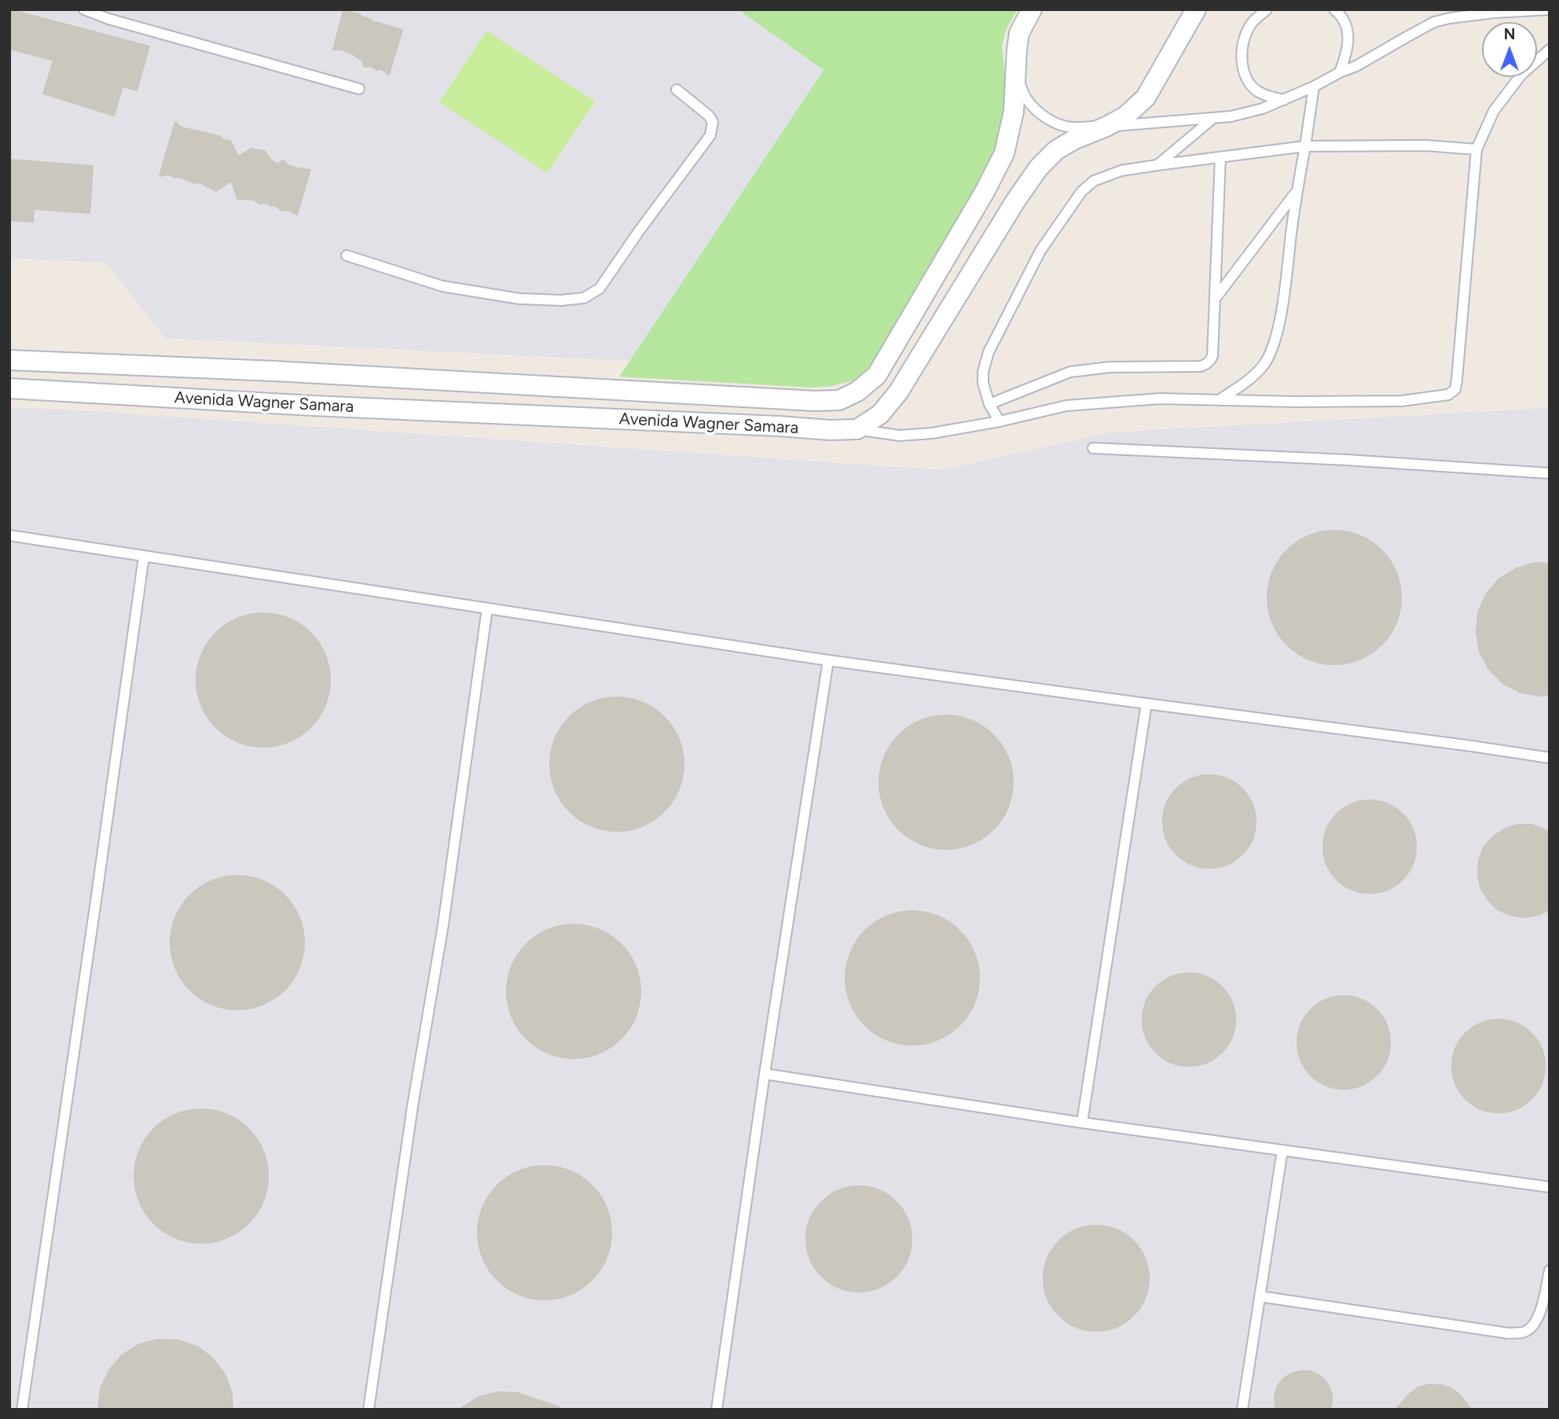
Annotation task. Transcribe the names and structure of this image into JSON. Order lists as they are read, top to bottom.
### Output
{
  "streets": {
    "street": ["Avenida Wagner Samara"]
  },
  "north": "top"
}
